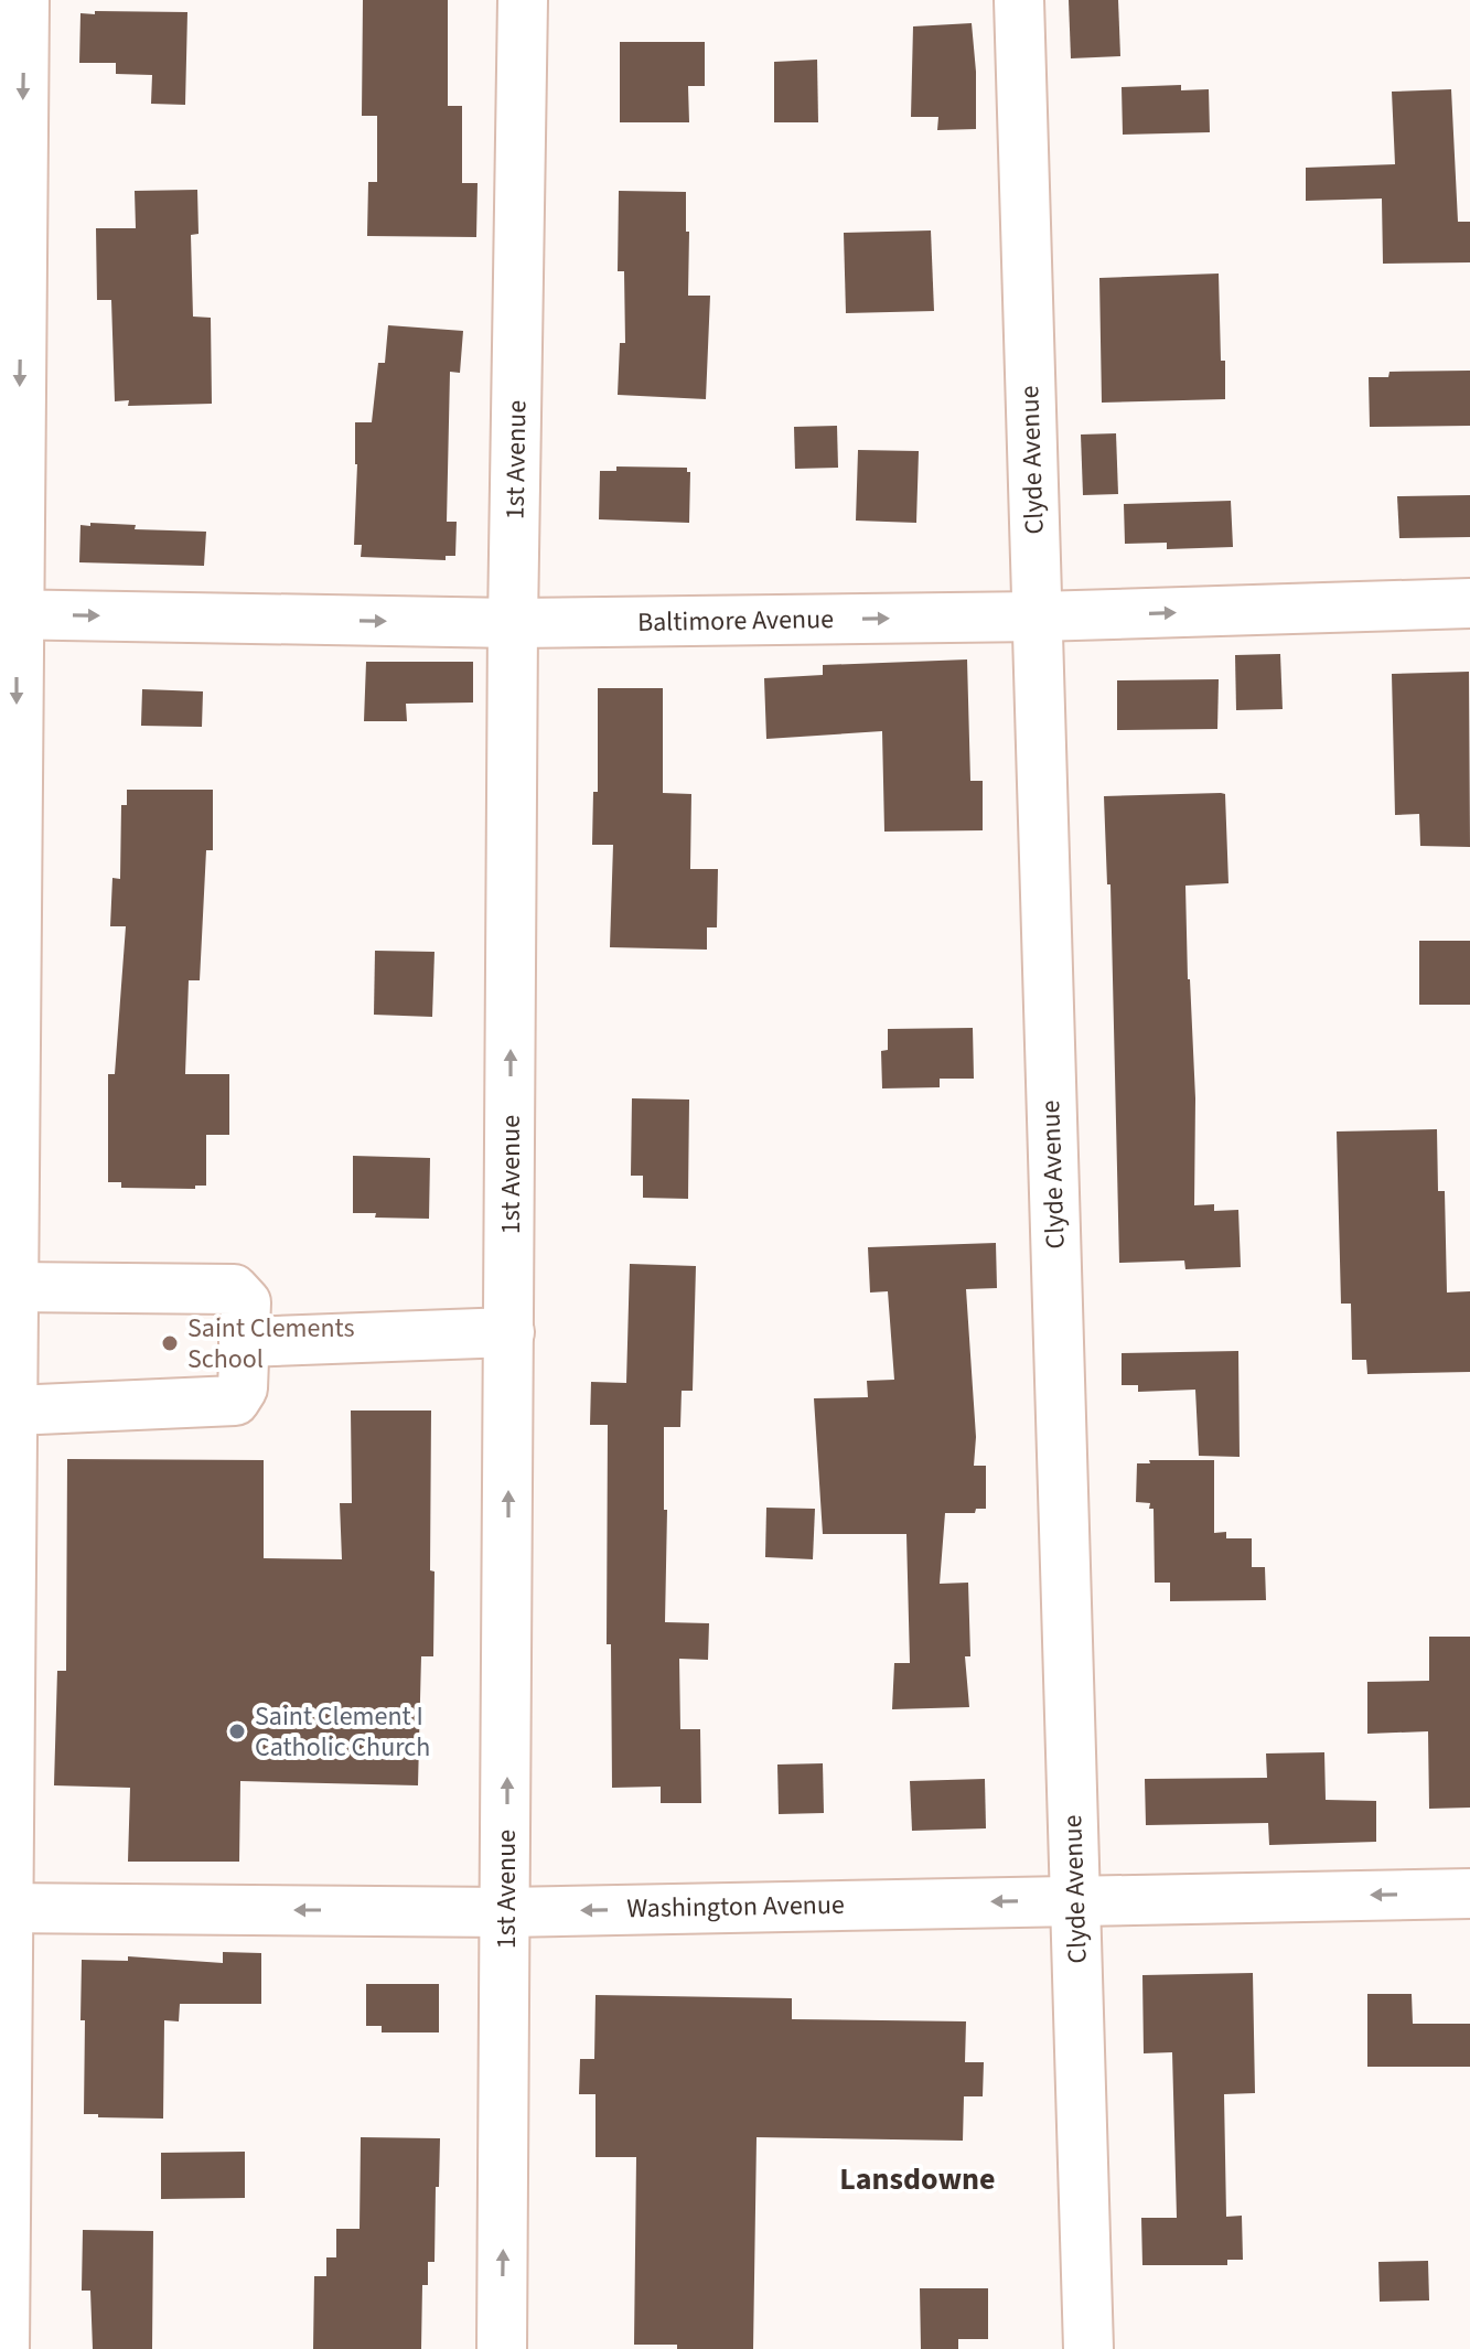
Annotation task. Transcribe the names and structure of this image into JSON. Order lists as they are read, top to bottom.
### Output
{
  "streets": {
    "street": [
      "1st Avenue",
      "Clyde Avenue",
      "Baltimore Avenue",
      "Washington Avenue"
    ]
  },
  "crossings": [
    ["1st Avenue", "Baltimore Avenue"],
    ["1st Avenue", "Washington Avenue"],
    ["Clyde Avenue", "Baltimore Avenue"],
    ["Clyde Avenue", "Washington Avenue"]
  ],
  "one_way": ["1st Avenue", "Baltimore Avenue", "Washington Avenue"],
  "districts": ["Lansdowne"],
  "places": ["Saint Clements School", "Saint Clement I Catholic Church"]
}
